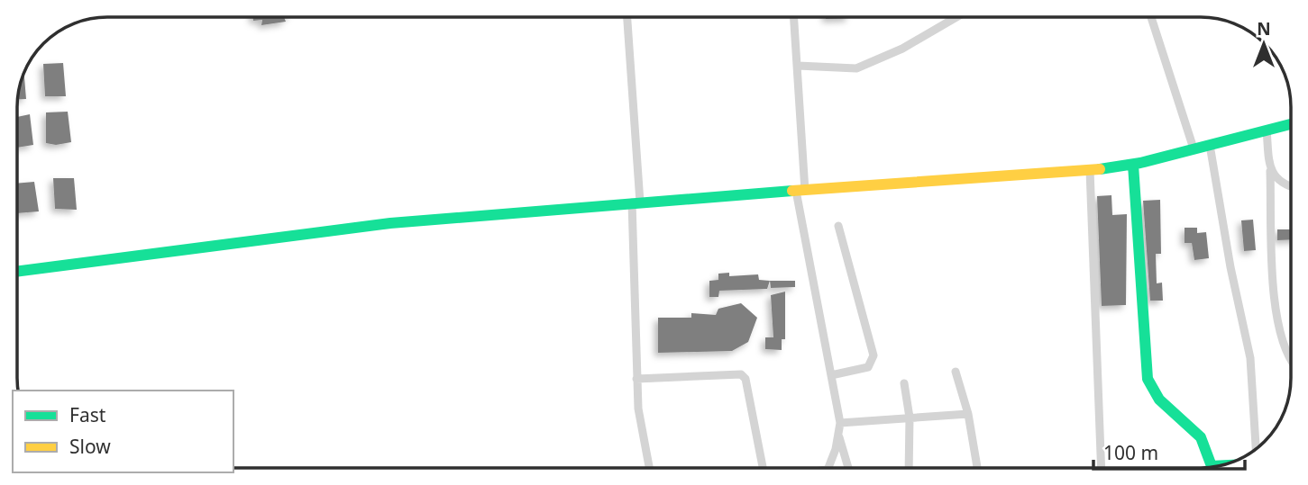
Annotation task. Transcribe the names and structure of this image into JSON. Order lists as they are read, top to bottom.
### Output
{
  "legend": ["Fast", "Slow"],
  "scale_bar": "100 m",
  "north": "top"
}
